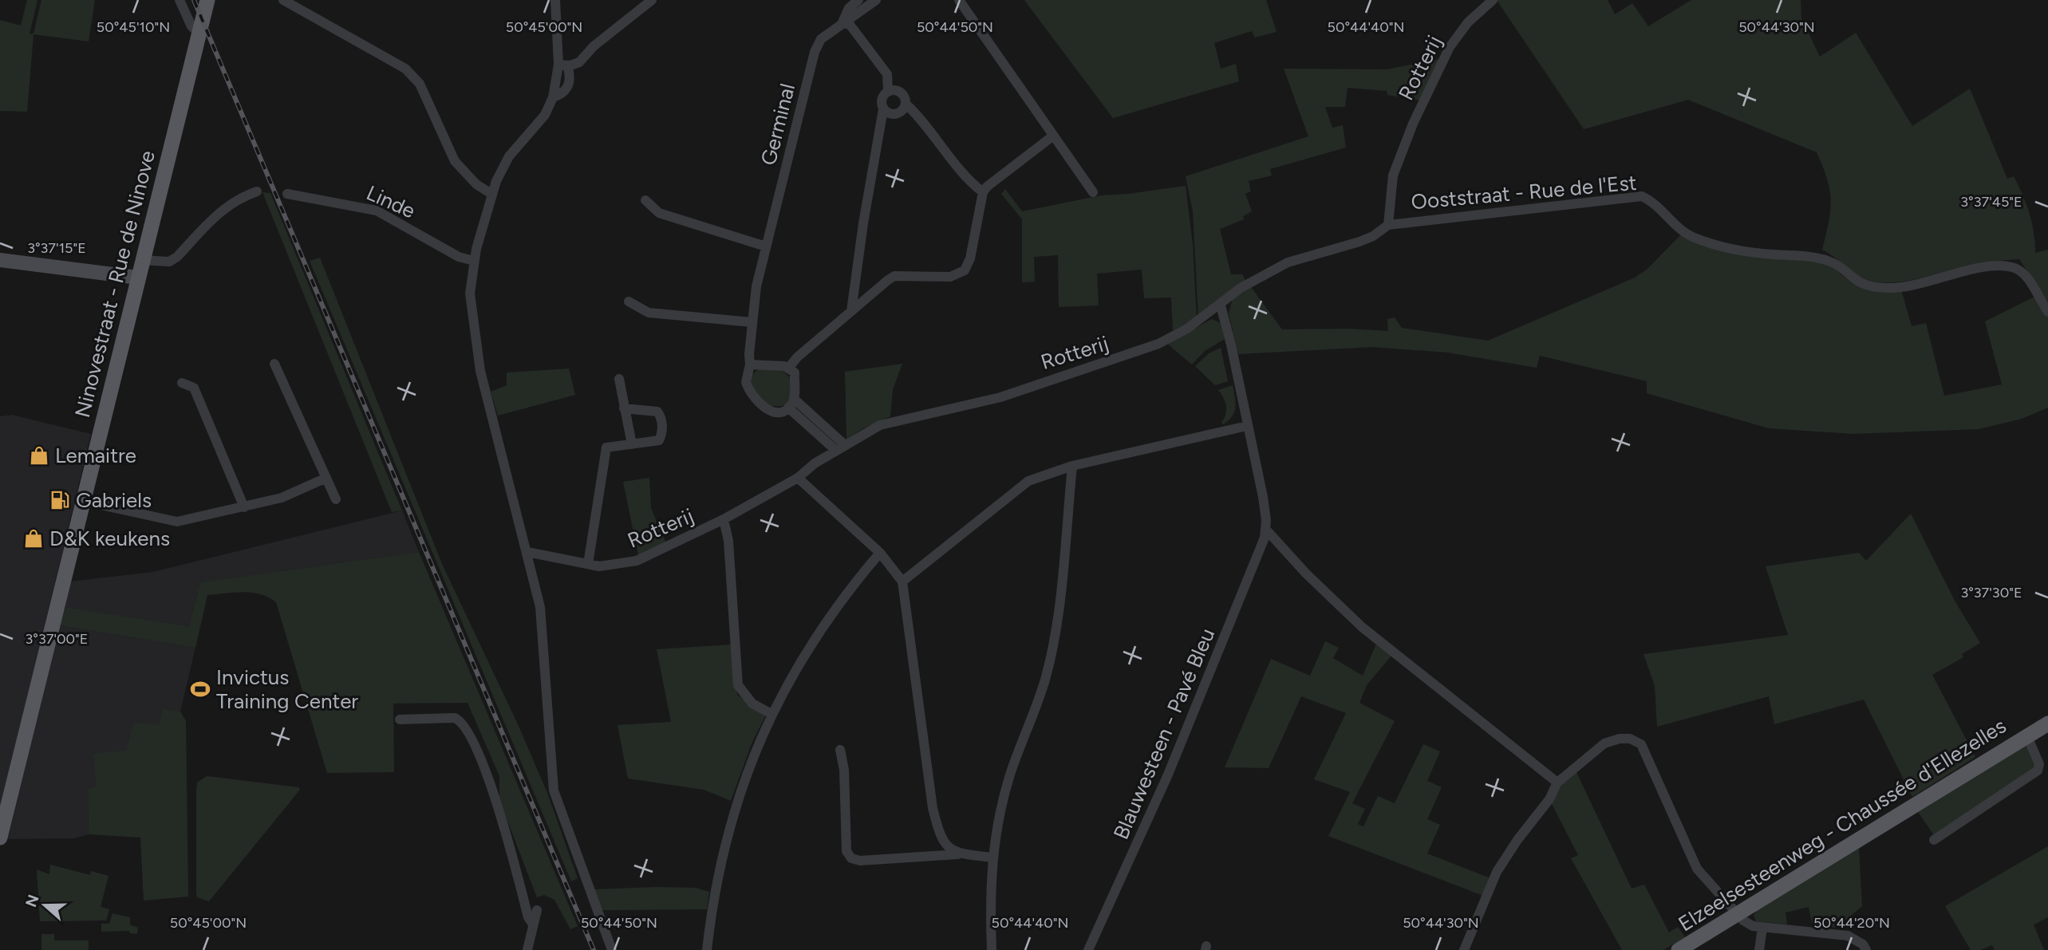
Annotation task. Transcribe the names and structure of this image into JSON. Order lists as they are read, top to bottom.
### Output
{
  "streets": {
    "main road": ["Ninovestraat - Rue de Ninove", "Elzeelsesteenweg - Chaussée d'Ellezelles"],
    "street": [
      "Rotterij",
      "Germinal",
      "Ooststraat - Rue de l'Est",
      "Linde",
      "Blauwesteen - Pavé Bleu"
    ]
  },
  "crossings": [
    ["Rotterij", "Ooststraat - Rue de l'Est"]
  ],
  "places": {
    "shop": ["Lemaitre", "D&K keukens"],
    "fuel station": ["Gabriels"],
    "sports": ["Invictus Training Center"]
  },
  "north": "left",
  "coordinates": [
    "50°45'10\"N",
    "50°45'00\"N",
    "50°44'50\"N",
    "50°44'40\"N",
    "50°44'30\"N",
    "3°37'45\"E",
    "3°37'15\"E",
    "3°37'30\"E",
    "3°37'00\"E",
    "50°44'20\"N"
  ]
}
